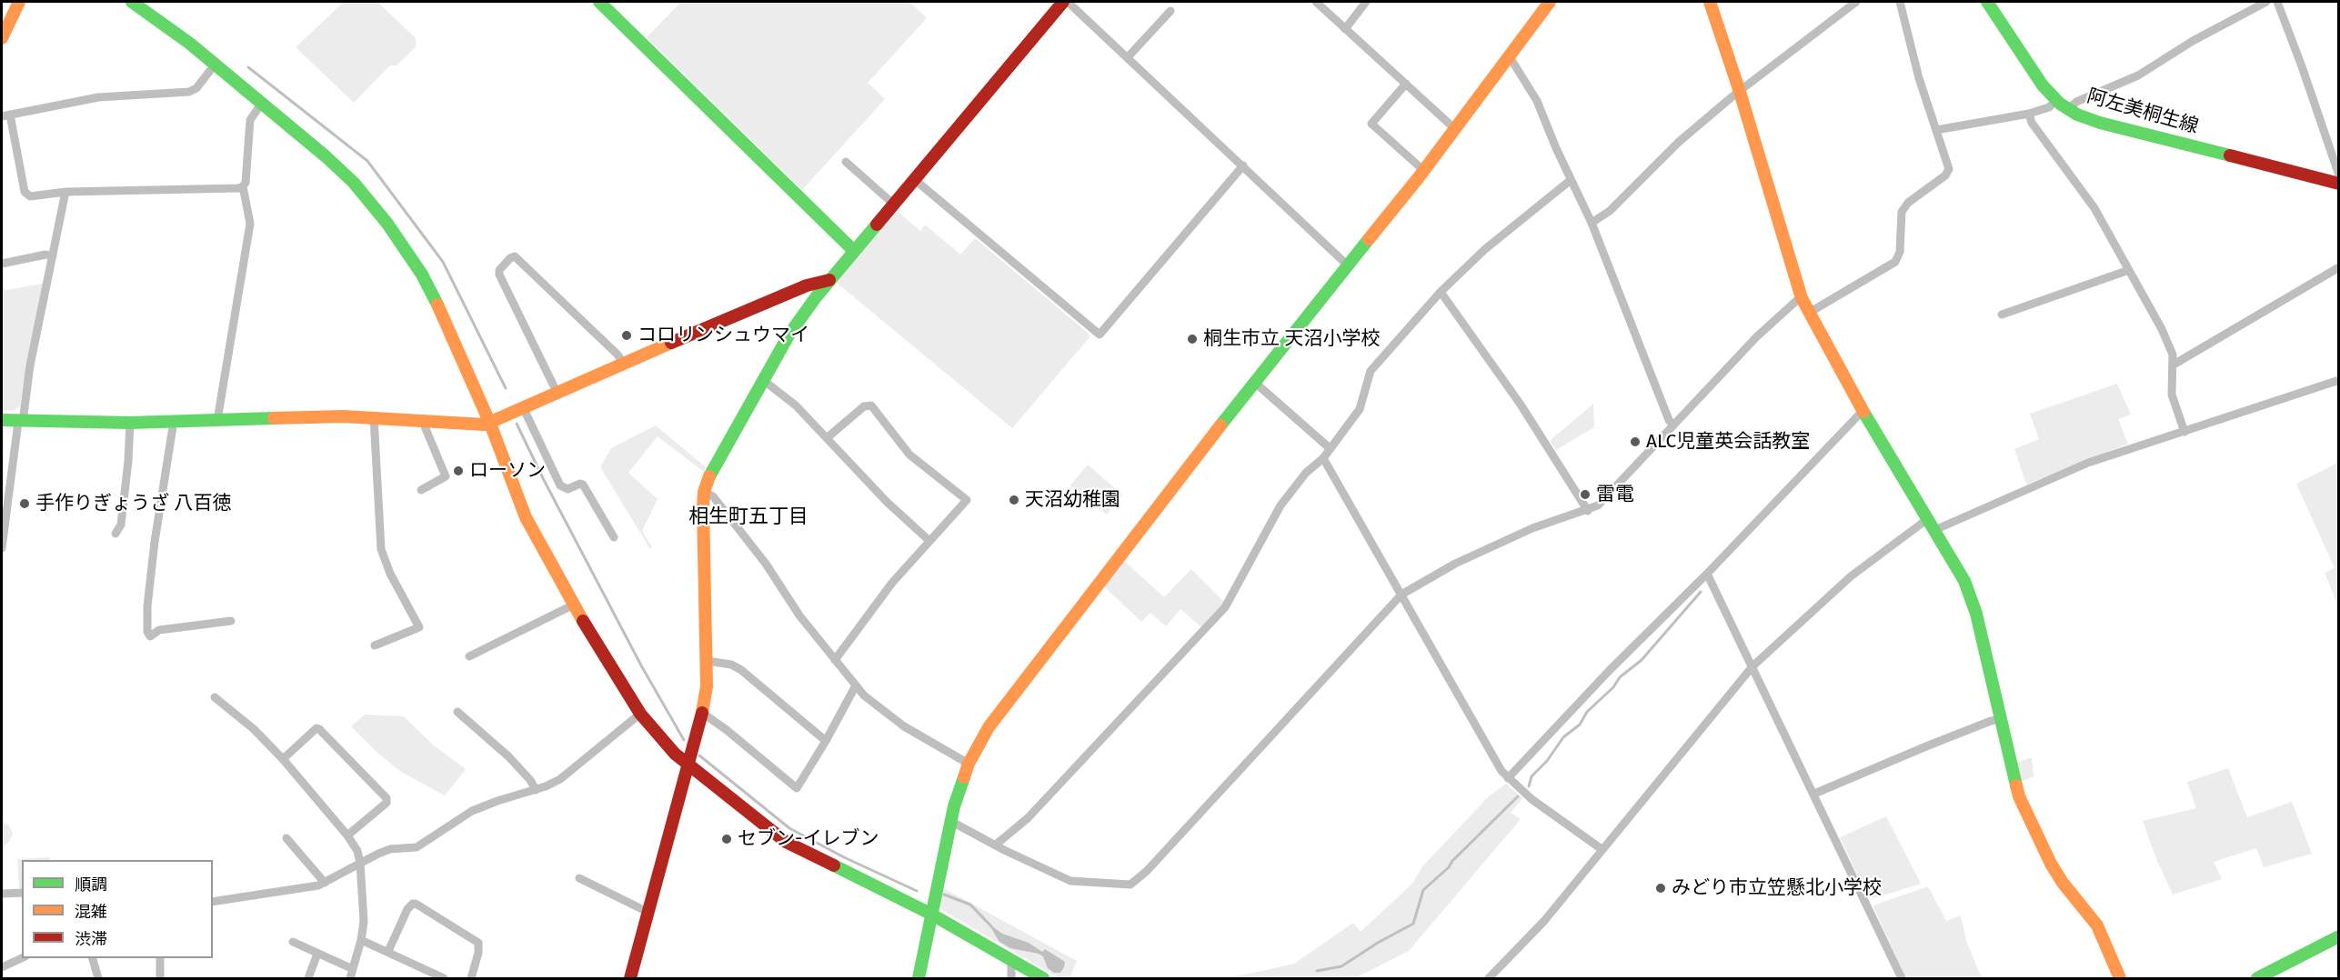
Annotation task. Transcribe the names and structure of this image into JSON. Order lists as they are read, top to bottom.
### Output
{
  "streets": {
    "street": ["阿左美桐生線"]
  },
  "districts": ["相生町五丁目"],
  "places": [
    "コロリンシュウマイ",
    "桐生市立 天沼小学校",
    "ALC児童英会話教室",
    "ローソン",
    "雷電",
    "天沼幼稚園",
    "手作りぎょうざ 八百徳",
    "セブン-イレブン",
    "みどり市立笠懸北小学校"
  ],
  "legend": ["順調", "混雑", "渋滞"]
}
